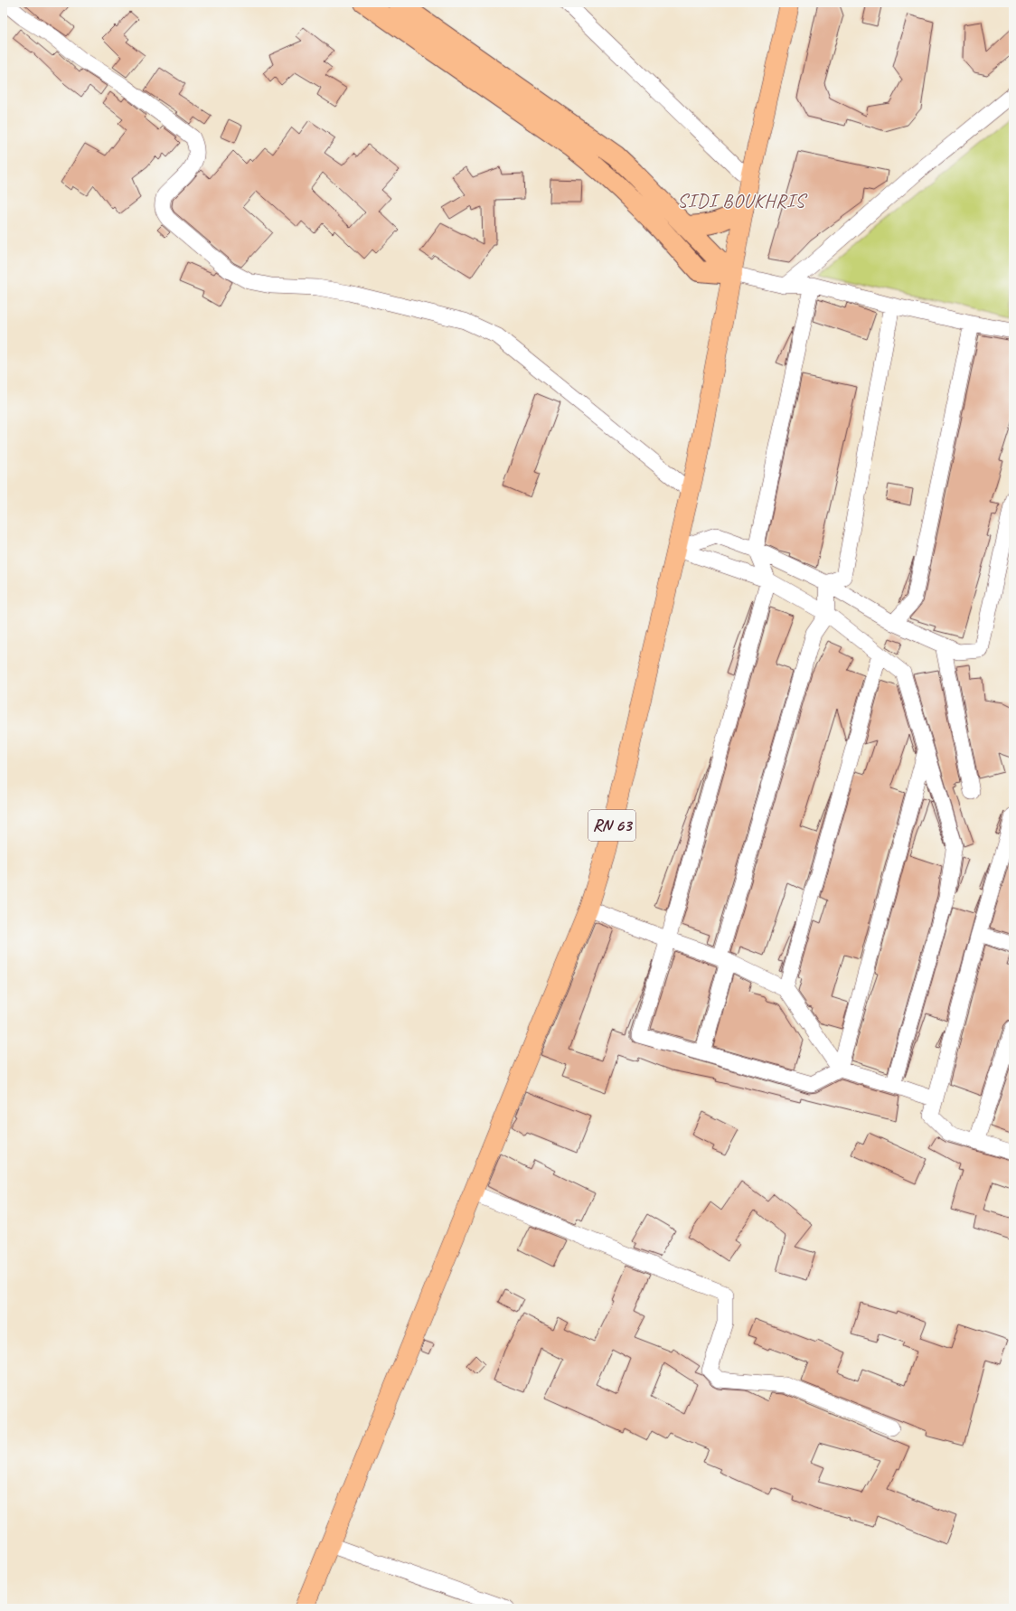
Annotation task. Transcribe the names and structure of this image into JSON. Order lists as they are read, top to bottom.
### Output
{
  "streets": {
    "main road": ["RN 63"]
  },
  "districts": ["SIDI BOUKHRIS"]
}
